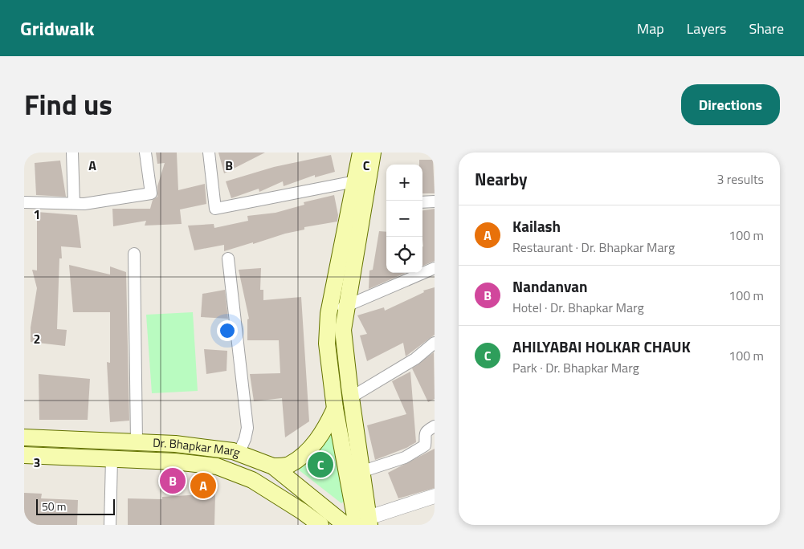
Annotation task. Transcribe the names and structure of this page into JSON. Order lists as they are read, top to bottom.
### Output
{
  "streets": {
    "main road": ["Dr. Bhapkar Marg"]
  },
  "scale_bar": "50 m",
  "page": {
    "header": "Gridwalk",
    "nav": ["Map", "Layers", "Share"],
    "title": "Find us",
    "buttons": "Directions",
    "heading": ["Nearby", "3 results"],
    "map_buttons": ["+", "−"],
    "list": [
      {
        "mark": "A",
        "name": "Kailash",
        "note": "Restaurant · Dr. Bhapkar Marg",
        "value": "100 m"
      },
      {
        "mark": "B",
        "name": "Nandanvan",
        "note": "Hotel · Dr. Bhapkar Marg",
        "value": "100 m"
      },
      {
        "mark": "C",
        "name": "AHILYABAI HOLKAR CHAUK",
        "note": "Park · Dr. Bhapkar Marg",
        "value": "100 m"
      }
    ],
    "pins": ["C", "B", "A"],
    "scale": "50 m"
  },
  "grid": {
    "columns": ["A", "B", "C"],
    "rows": ["1", "2", "3"]
  }
}
